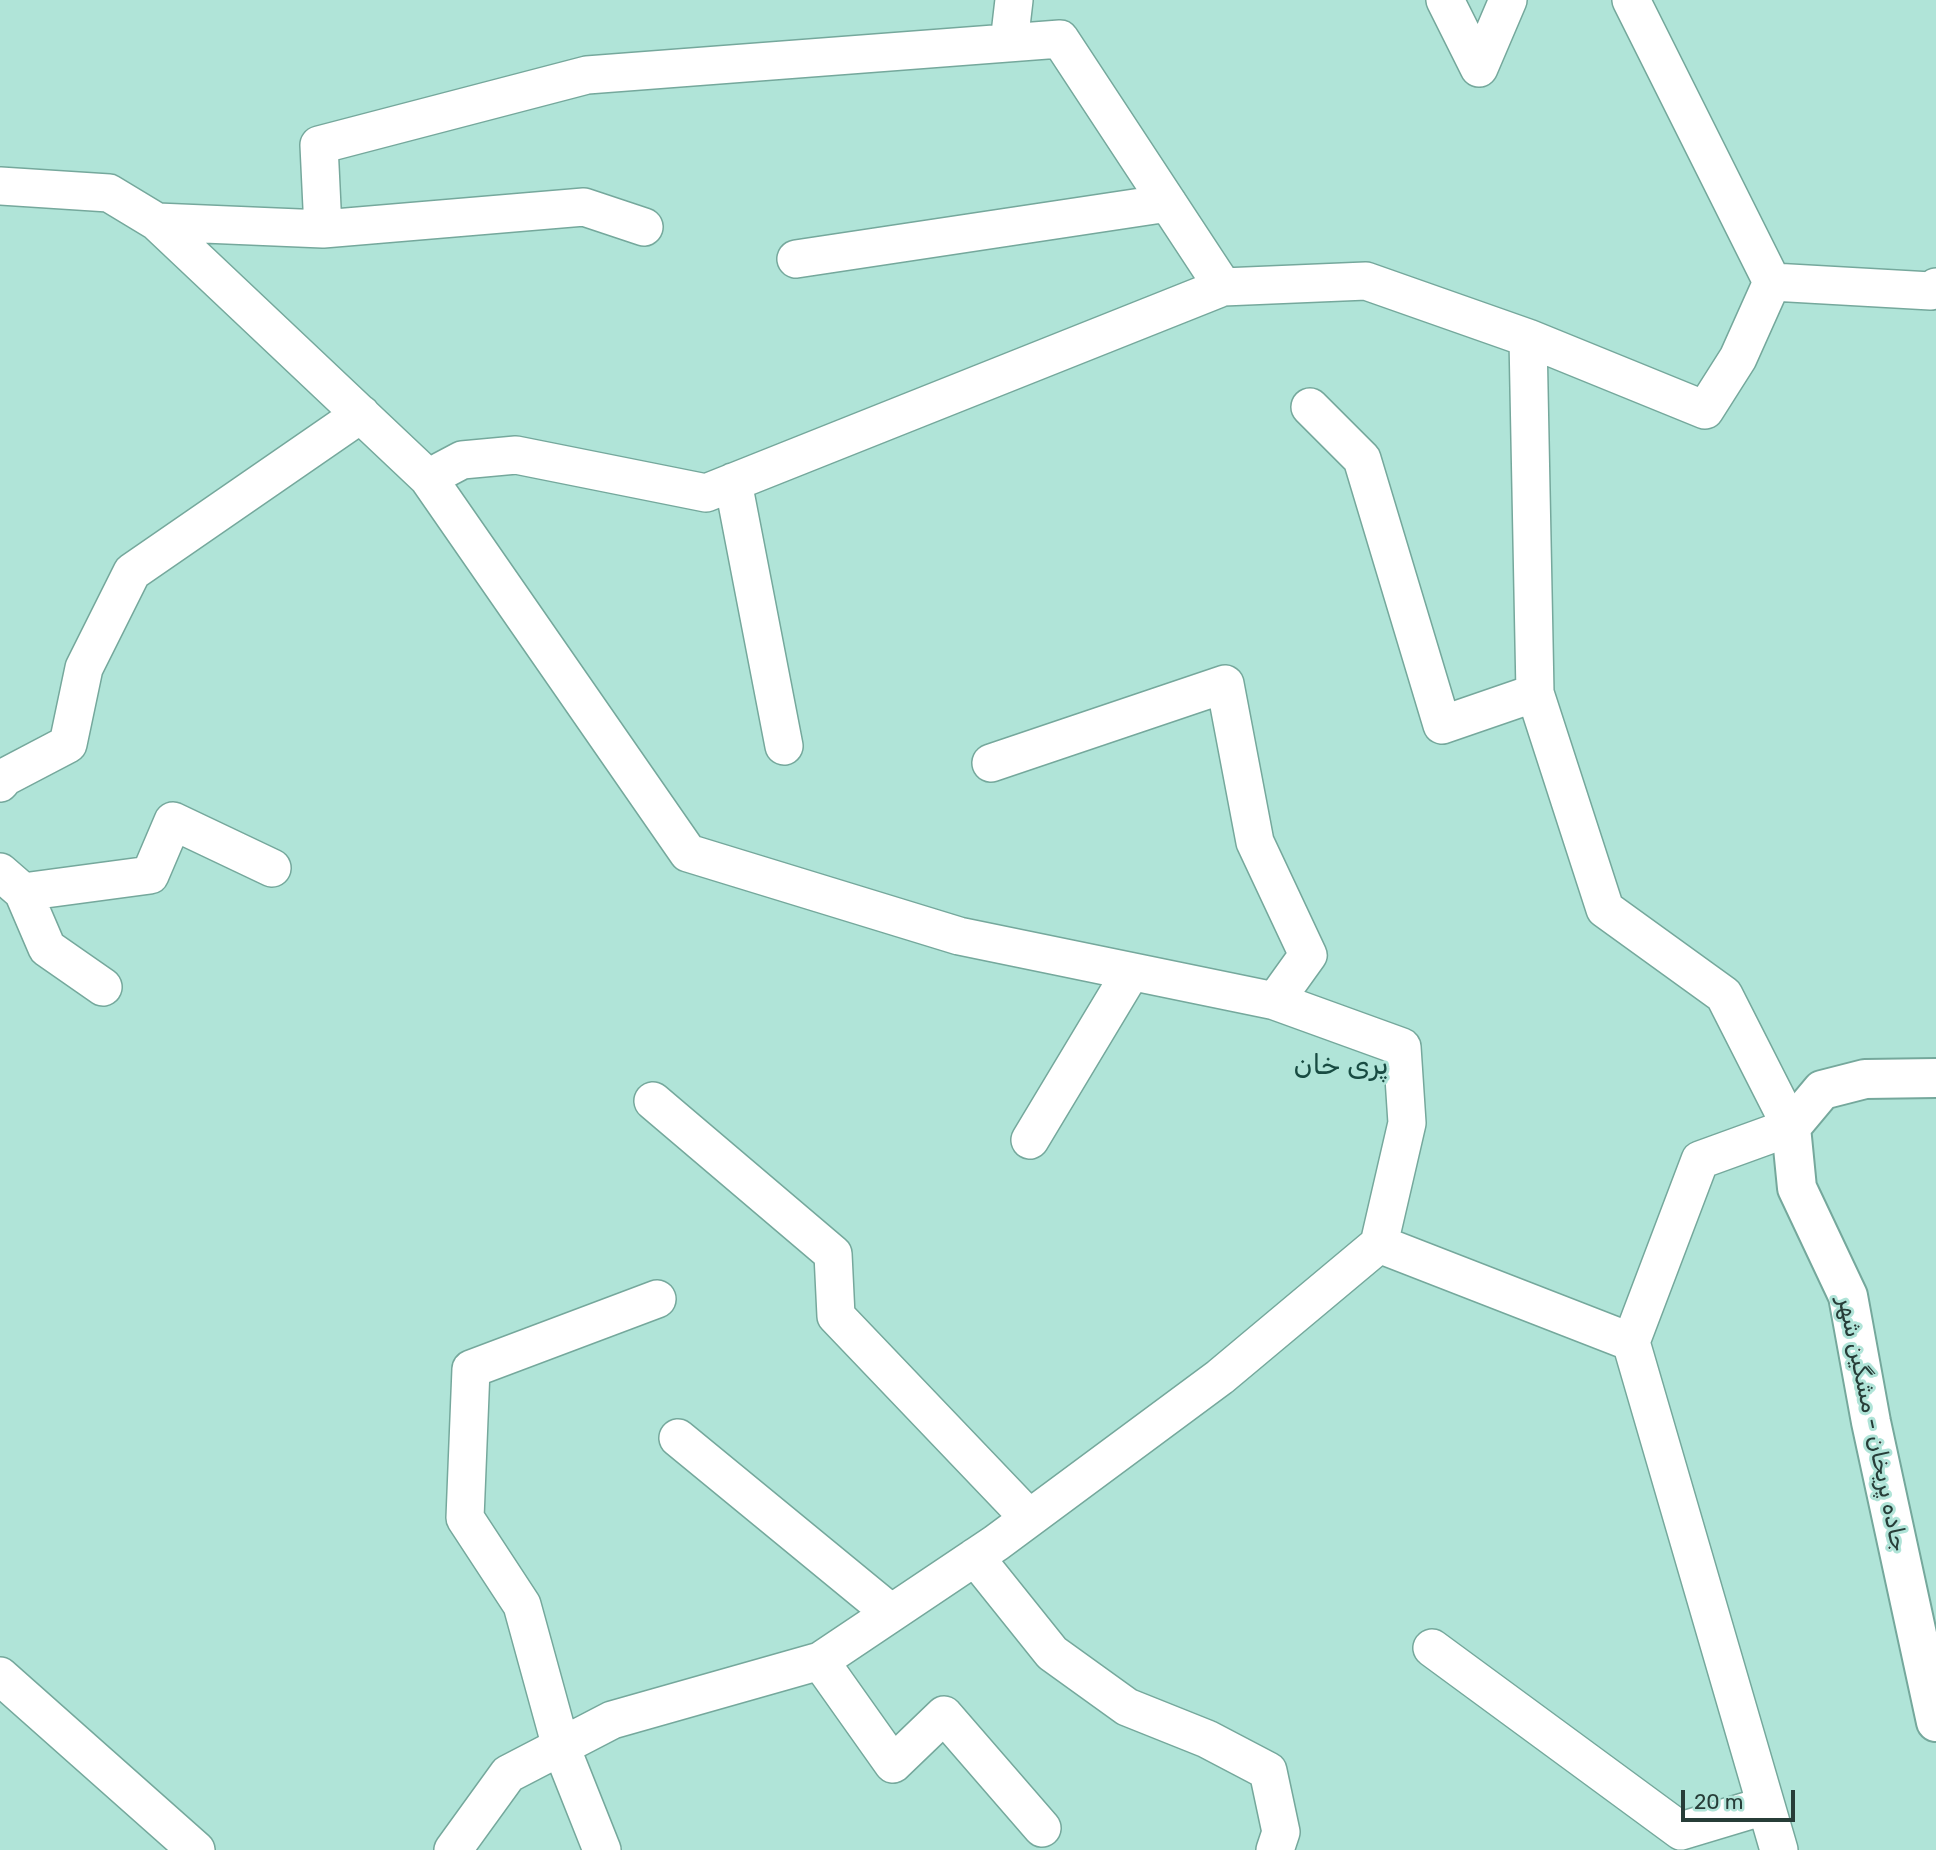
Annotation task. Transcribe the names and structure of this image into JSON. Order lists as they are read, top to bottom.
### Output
{
  "streets": {
    "street": ["جاده پریخان - مشگین شهر"]
  },
  "districts": ["پری خان"],
  "scale_bar": "20 m"
}
